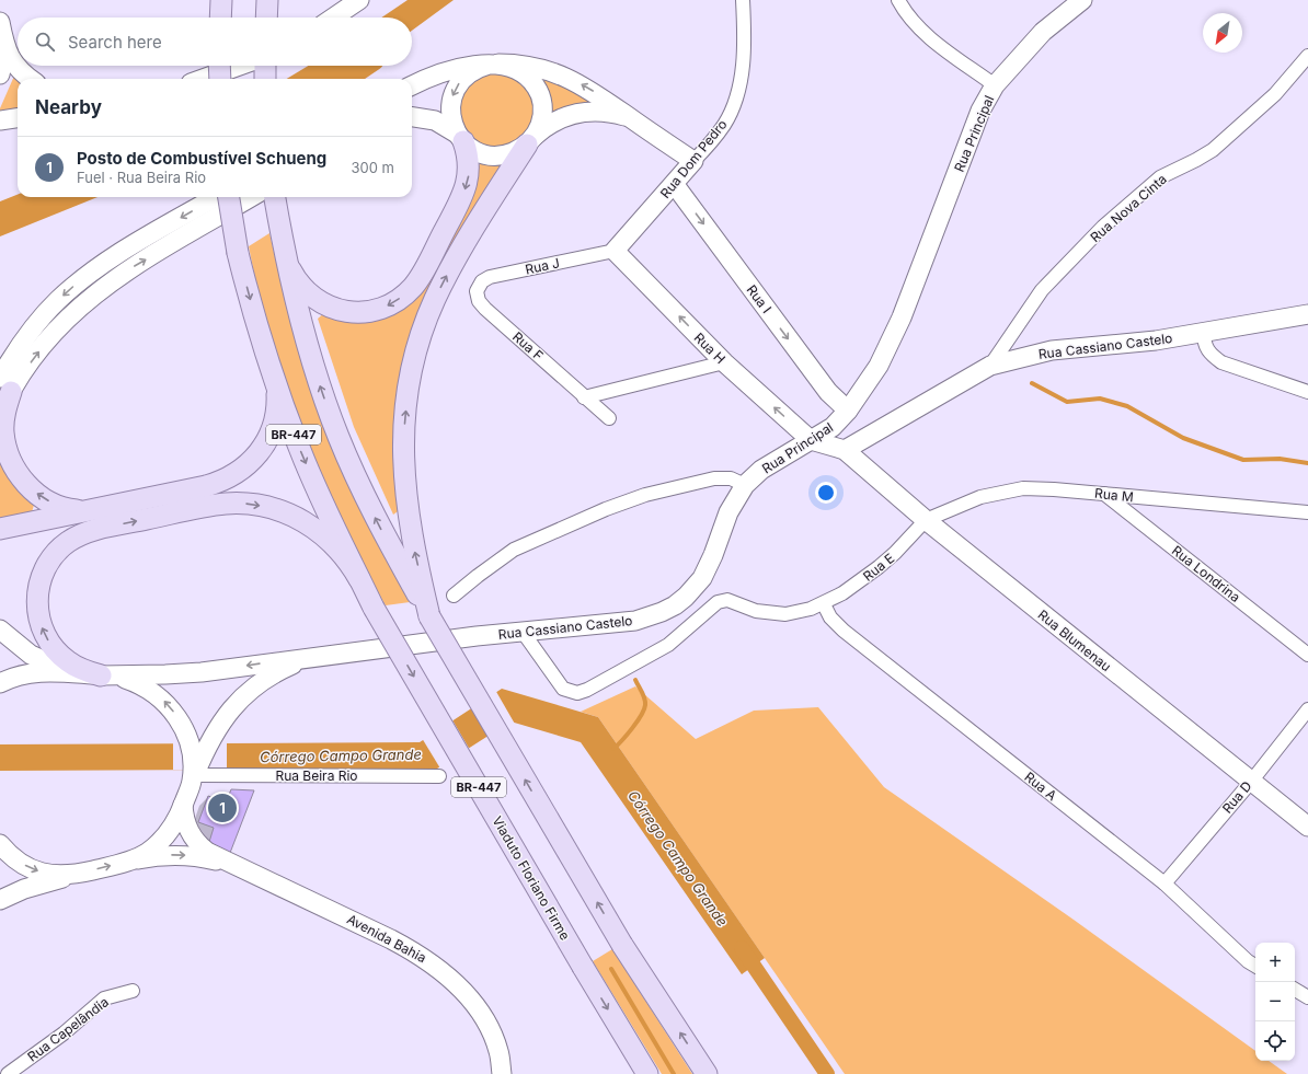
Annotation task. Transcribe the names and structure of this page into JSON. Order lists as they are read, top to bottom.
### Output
{
  "streets": {
    "main road": [
      "Rua Principal",
      "Rua Dom Pedro",
      "Rua I",
      "Rua Cassiano Castelo",
      "Rua H",
      "BR-447",
      "Rua Blumenau",
      "Viaduto Floriano Firme",
      "Avenida Bahia"
    ],
    "street": [
      "Rua Nova Cinta",
      "Rua J",
      "Rua F",
      "Rua M",
      "Rua E",
      "Rua Londrina",
      "Rua Beira Rio",
      "Rua A",
      "Rua D",
      "Rua Capelândia"
    ]
  },
  "crossings": [
    ["Rua Principal", "Rua I"],
    ["Rua Principal", "Rua Cassiano Castelo"],
    ["Rua Principal", "Rua H"],
    ["Rua Dom Pedro", "Rua J"],
    ["Rua Dom Pedro", "Rua I"],
    ["Rua Dom Pedro", "Rua H"],
    ["Rua Nova Cinta", "Rua Cassiano Castelo"],
    ["Rua J", "Rua F"],
    ["Rua J", "Rua H"],
    ["Rua Cassiano Castelo", "Rua E"],
    ["Rua Cassiano Castelo", "Rua Blumenau"],
    ["Rua Cassiano Castelo", "Rua Beira Rio"],
    ["Rua Cassiano Castelo", "Avenida Bahia"],
    ["BR-447", "Viaduto Floriano Firme"],
    ["Rua M", "Rua E"],
    ["Rua M", "Rua Londrina"],
    ["Rua M", "Rua Blumenau"],
    ["Rua E", "Rua Blumenau"],
    ["Rua E", "Rua A"],
    ["Rua Blumenau", "Rua D"],
    ["Rua A", "Rua D"]
  ],
  "one_way": ["Rua I", "Rua H"],
  "water": ["Córrego Campo Grande"],
  "north": "bottom left",
  "page": {
    "search": "Search here",
    "heading": "Nearby",
    "list": [
      {
        "mark": "1",
        "name": "Posto de Combustível Schueng",
        "note": "Fuel · Rua Beira Rio",
        "value": "300 m"
      }
    ],
    "pins": "1",
    "map_buttons": ["+", "−"]
  }
}
